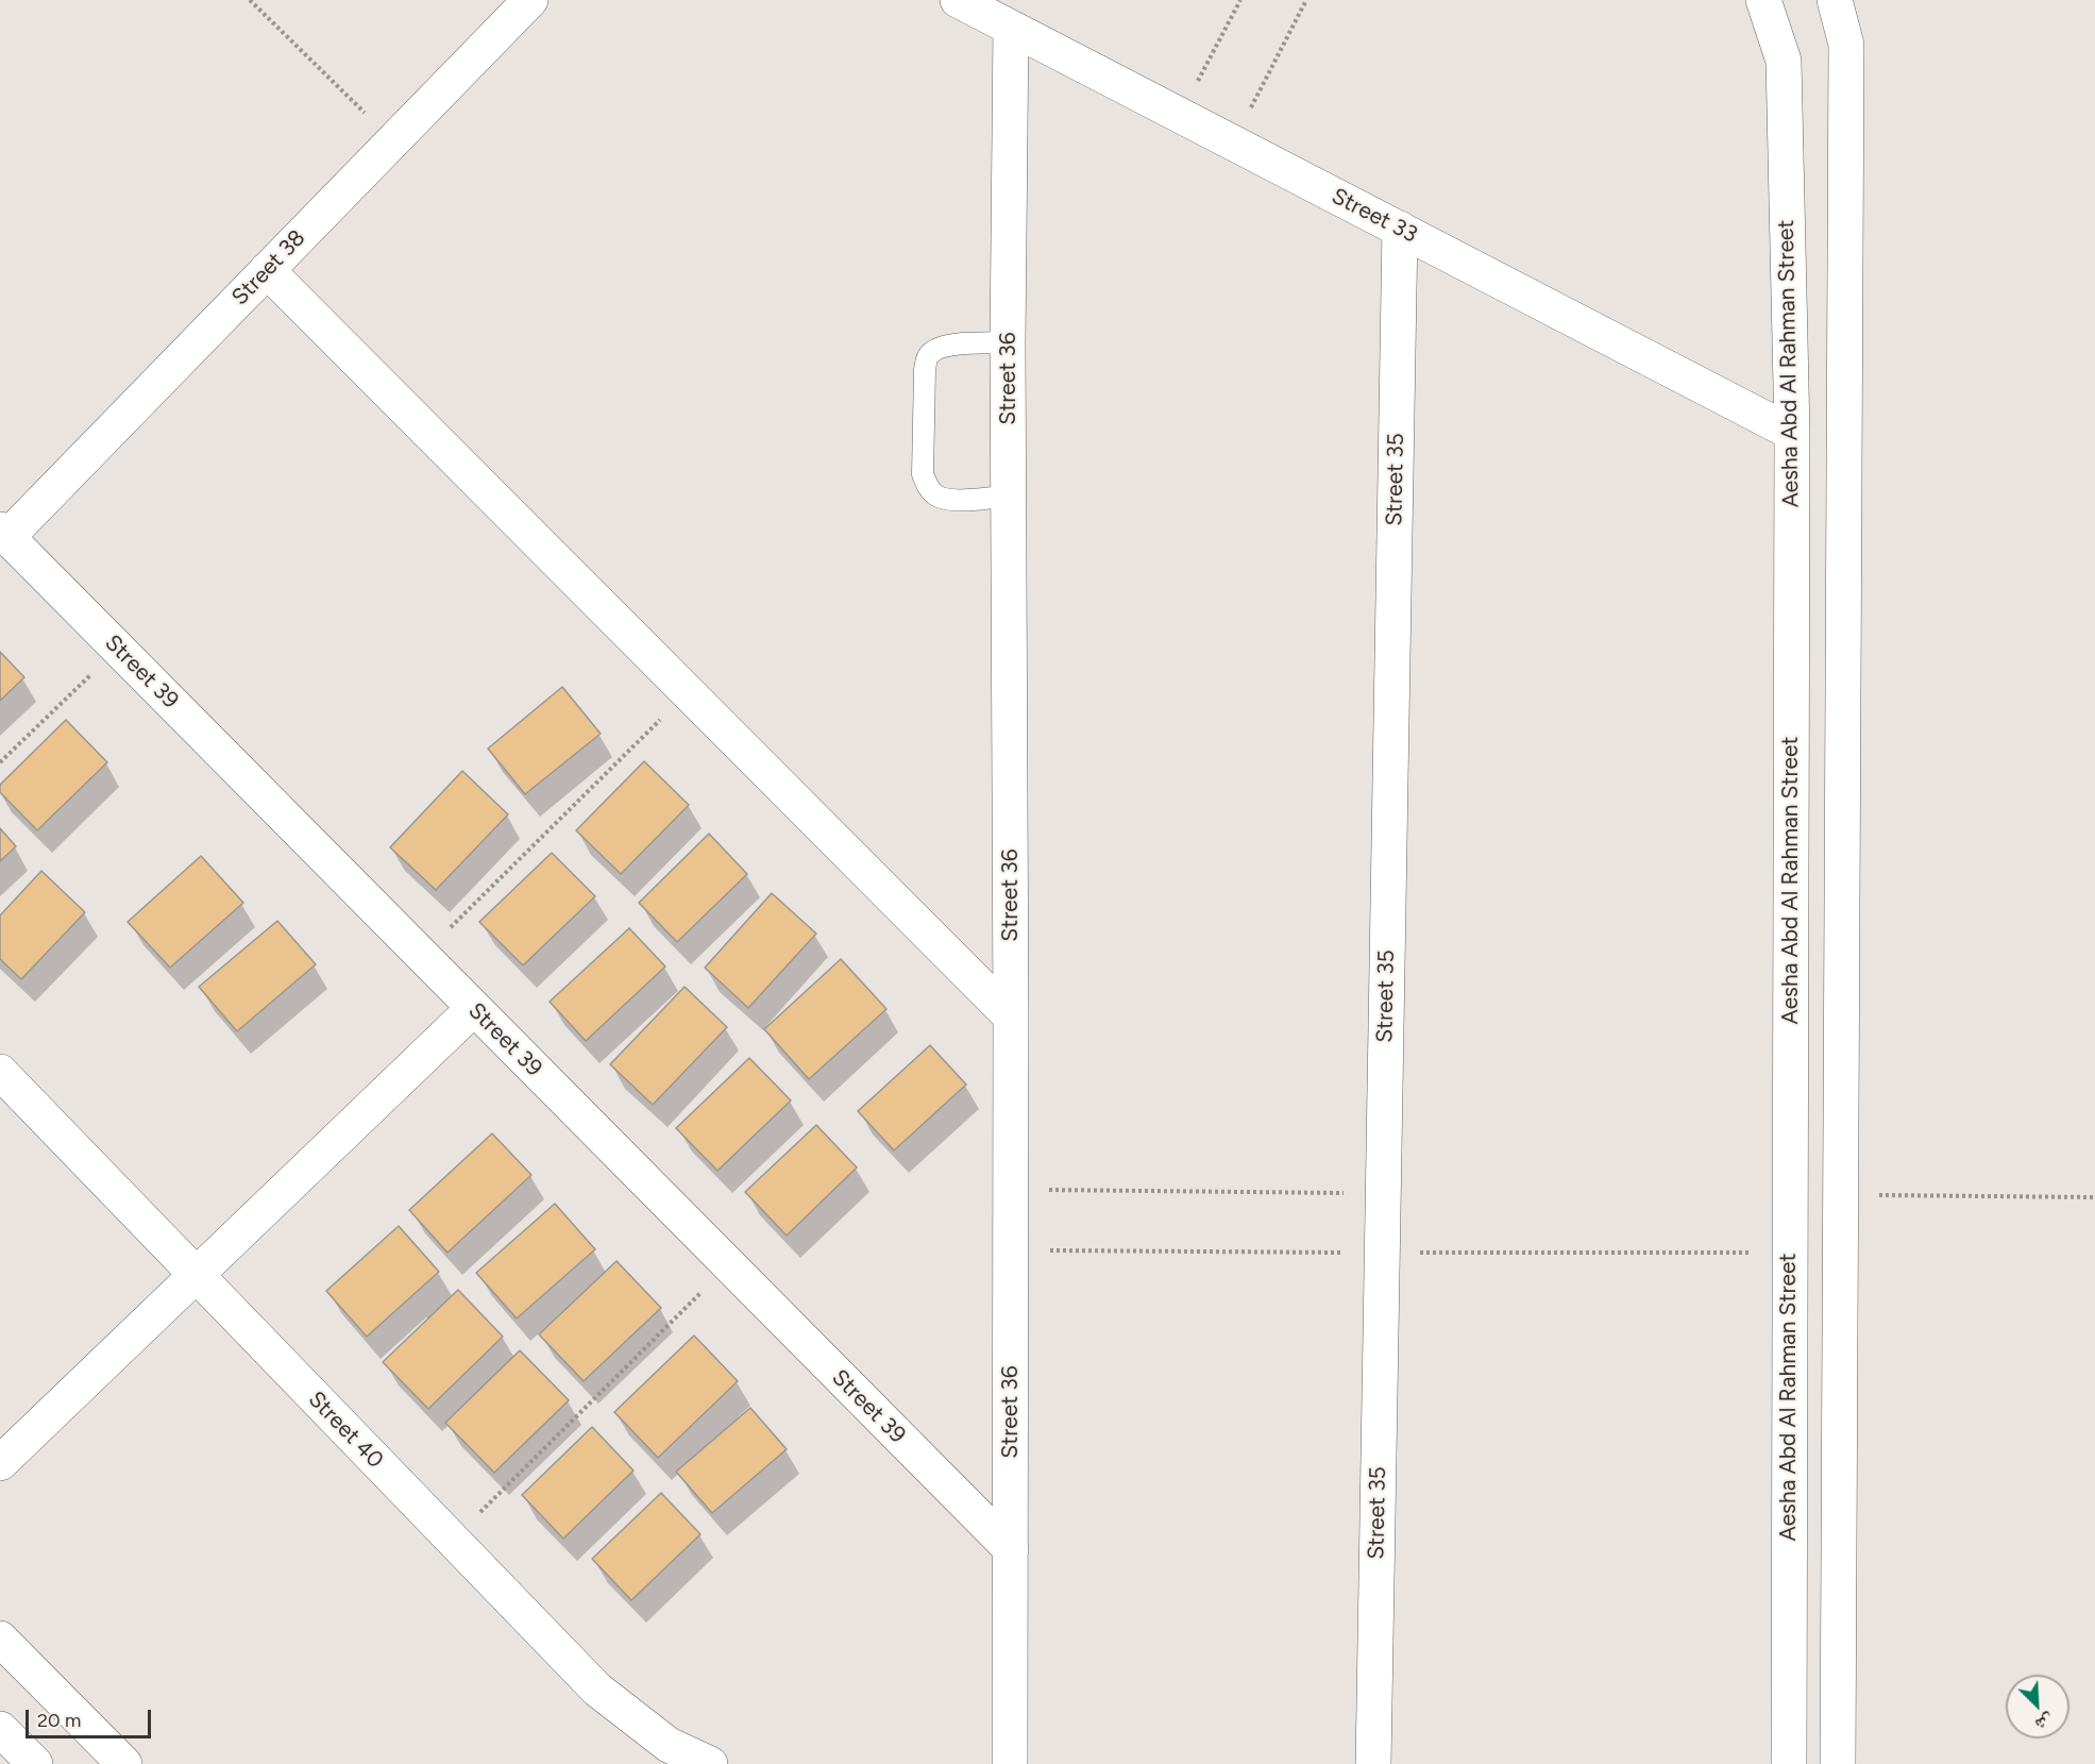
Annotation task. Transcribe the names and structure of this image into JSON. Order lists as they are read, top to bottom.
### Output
{
  "streets": {
    "street": [
      "Street 33",
      "Street 38",
      "Aesha Abd Al Rahman Street",
      "Street 36",
      "Street 35",
      "Street 39",
      "Street 40"
    ]
  },
  "crossings": [
    ["Street 33", "Aesha Abd Al Rahman Street"],
    ["Street 33", "Street 36"],
    ["Street 33", "Street 35"],
    ["Street 38", "Street 39"],
    ["Street 36", "Street 39"]
  ],
  "scale_bar": "20 m",
  "north": "bottom right"
}
